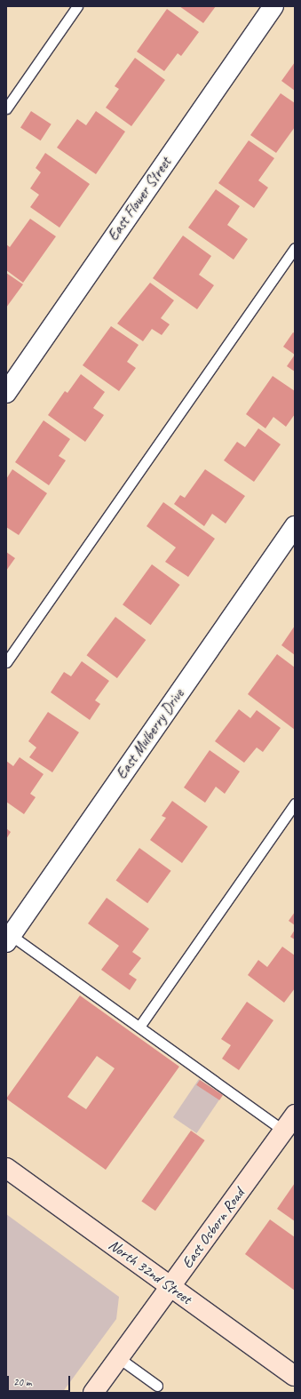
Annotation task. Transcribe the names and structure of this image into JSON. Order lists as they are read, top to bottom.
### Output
{
  "streets": {
    "main road": ["East Osborn Road", "North 32nd Street"],
    "street": ["East Flower Street", "East Mulberry Drive"]
  },
  "crossings": [
    ["East Osborn Road", "North 32nd Street"]
  ],
  "scale_bar": "20 m"
}
